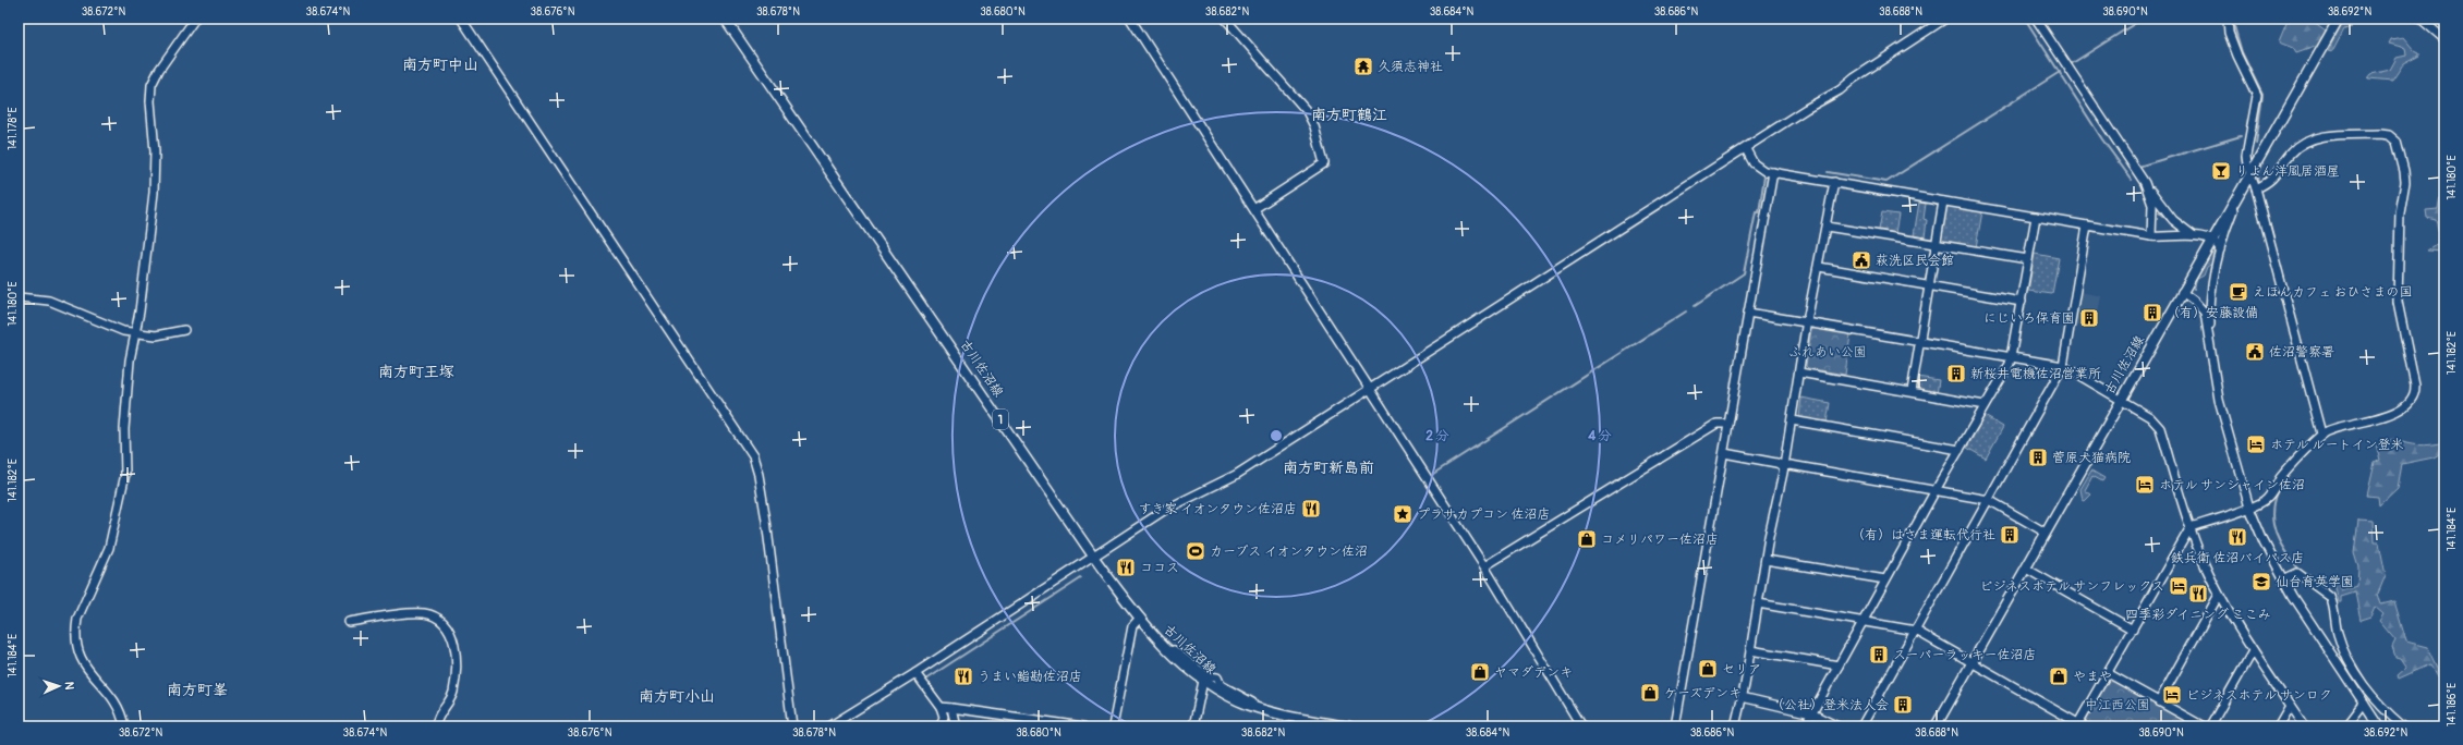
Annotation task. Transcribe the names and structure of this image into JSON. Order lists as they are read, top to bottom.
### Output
{
  "streets": {
    "main road": ["古川佐沼線", "1"]
  },
  "districts": [
    "南方町中山",
    "南方町鶴江",
    "南方町王塚",
    "南方町新島前",
    "南方町峯",
    "南方町小山"
  ],
  "parks": ["ふれあい公園", "中江西公園"],
  "places": {
    "temple": ["久須志神社"],
    "bar": ["りよん洋風居酒屋"],
    "public building": ["萩洗区民会館", "佐沼警察署"],
    "cafe": ["えほんカフェ おひさまの国"],
    "building": [
      "（有）安藤設備",
      "にじいろ保育園",
      "新桜井電機佐沼営業所",
      "菅原犬猫病院",
      "（有）はさま運転代行社",
      "スーパーラッキー佐沼店",
      "（公社）登米法人会"
    ],
    "hotel": [
      "ホテル ルートイン登米",
      "ホテル サンシャイン佐沼",
      "ビジネスホテル サンフレックス",
      "ビジネスホテル サンロク"
    ],
    "restaurant": [
      "すき家 イオンタウン佐沼店",
      "鉄兵衛 佐沼バイパス店",
      "ココス",
      "四季彩ダイニング ここみ",
      "うまい鮨勘佐沼店"
    ],
    "place": ["プラサカプコン 佐沼店"],
    "shop": [
      "コメリパワー佐沼店",
      "セリア",
      "ヤマダデンキ",
      "やまや",
      "ケーズデンキ"
    ],
    "sports": ["カーブス イオンタウン佐沼"],
    "school or university": ["仙台育英学園"]
  },
  "north": "right",
  "coordinates": [
    "38.672°N",
    "38.674°N",
    "38.676°N",
    "38.678°N",
    "38.680°N",
    "38.682°N",
    "38.684°N",
    "38.686°N",
    "38.688°N",
    "38.690°N",
    "38.692°N",
    "141.178°E",
    "141.180°E",
    "141.182°E",
    "141.184°E",
    "141.186°E"
  ],
  "rings": ["2 分", "4 分"]
}
